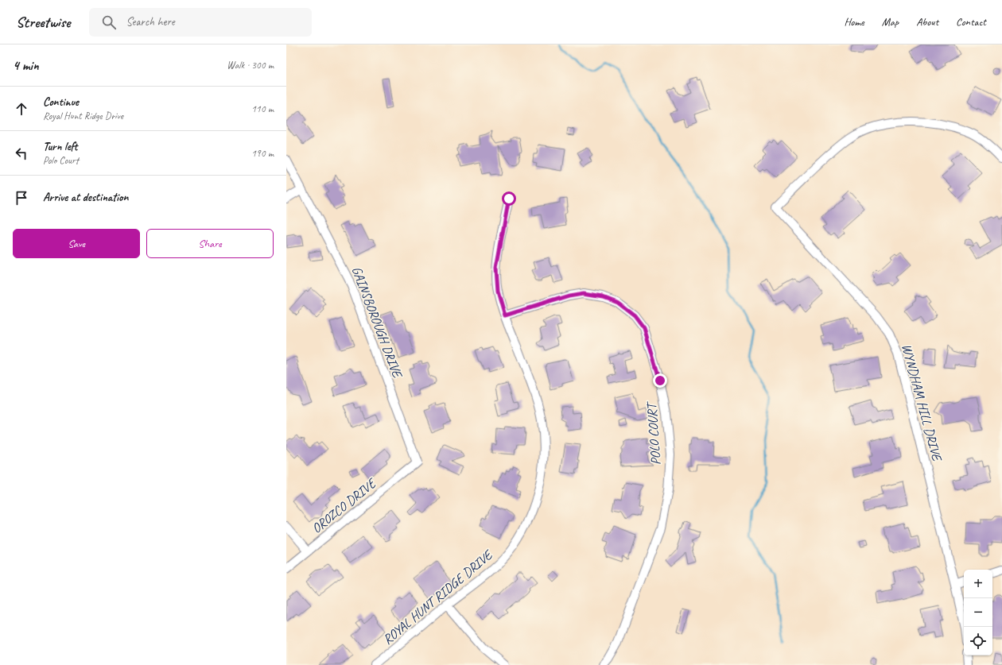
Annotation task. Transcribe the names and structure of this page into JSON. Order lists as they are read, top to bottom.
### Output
{
  "streets": {
    "street": [
      "GAINSBOROUGH DRIVE",
      "WYNDHAM HILL DRIVE",
      "POLO COURT",
      "OROZCO DRIVE",
      "ROYAL HUNT RIDGE DRIVE"
    ]
  },
  "crossings": [
    ["GAINSBOROUGH DRIVE", "OROZCO DRIVE"],
    ["POLO COURT", "ROYAL HUNT RIDGE DRIVE"]
  ],
  "page": {
    "header": "Streetwise",
    "search": "Search here",
    "nav": [
      "Home",
      "Map",
      "About",
      "Contact"
    ],
    "heading": ["4 min", "Walk · 300 m"],
    "list": [
      ["Continue", "Royal Hunt Ridge Drive", "110 m"],
      ["Turn left", "Polo Court", "190 m"],
      "Arrive at destination"
    ],
    "buttons": ["Save", "Share"],
    "map_buttons": ["+", "−"]
  }
}
